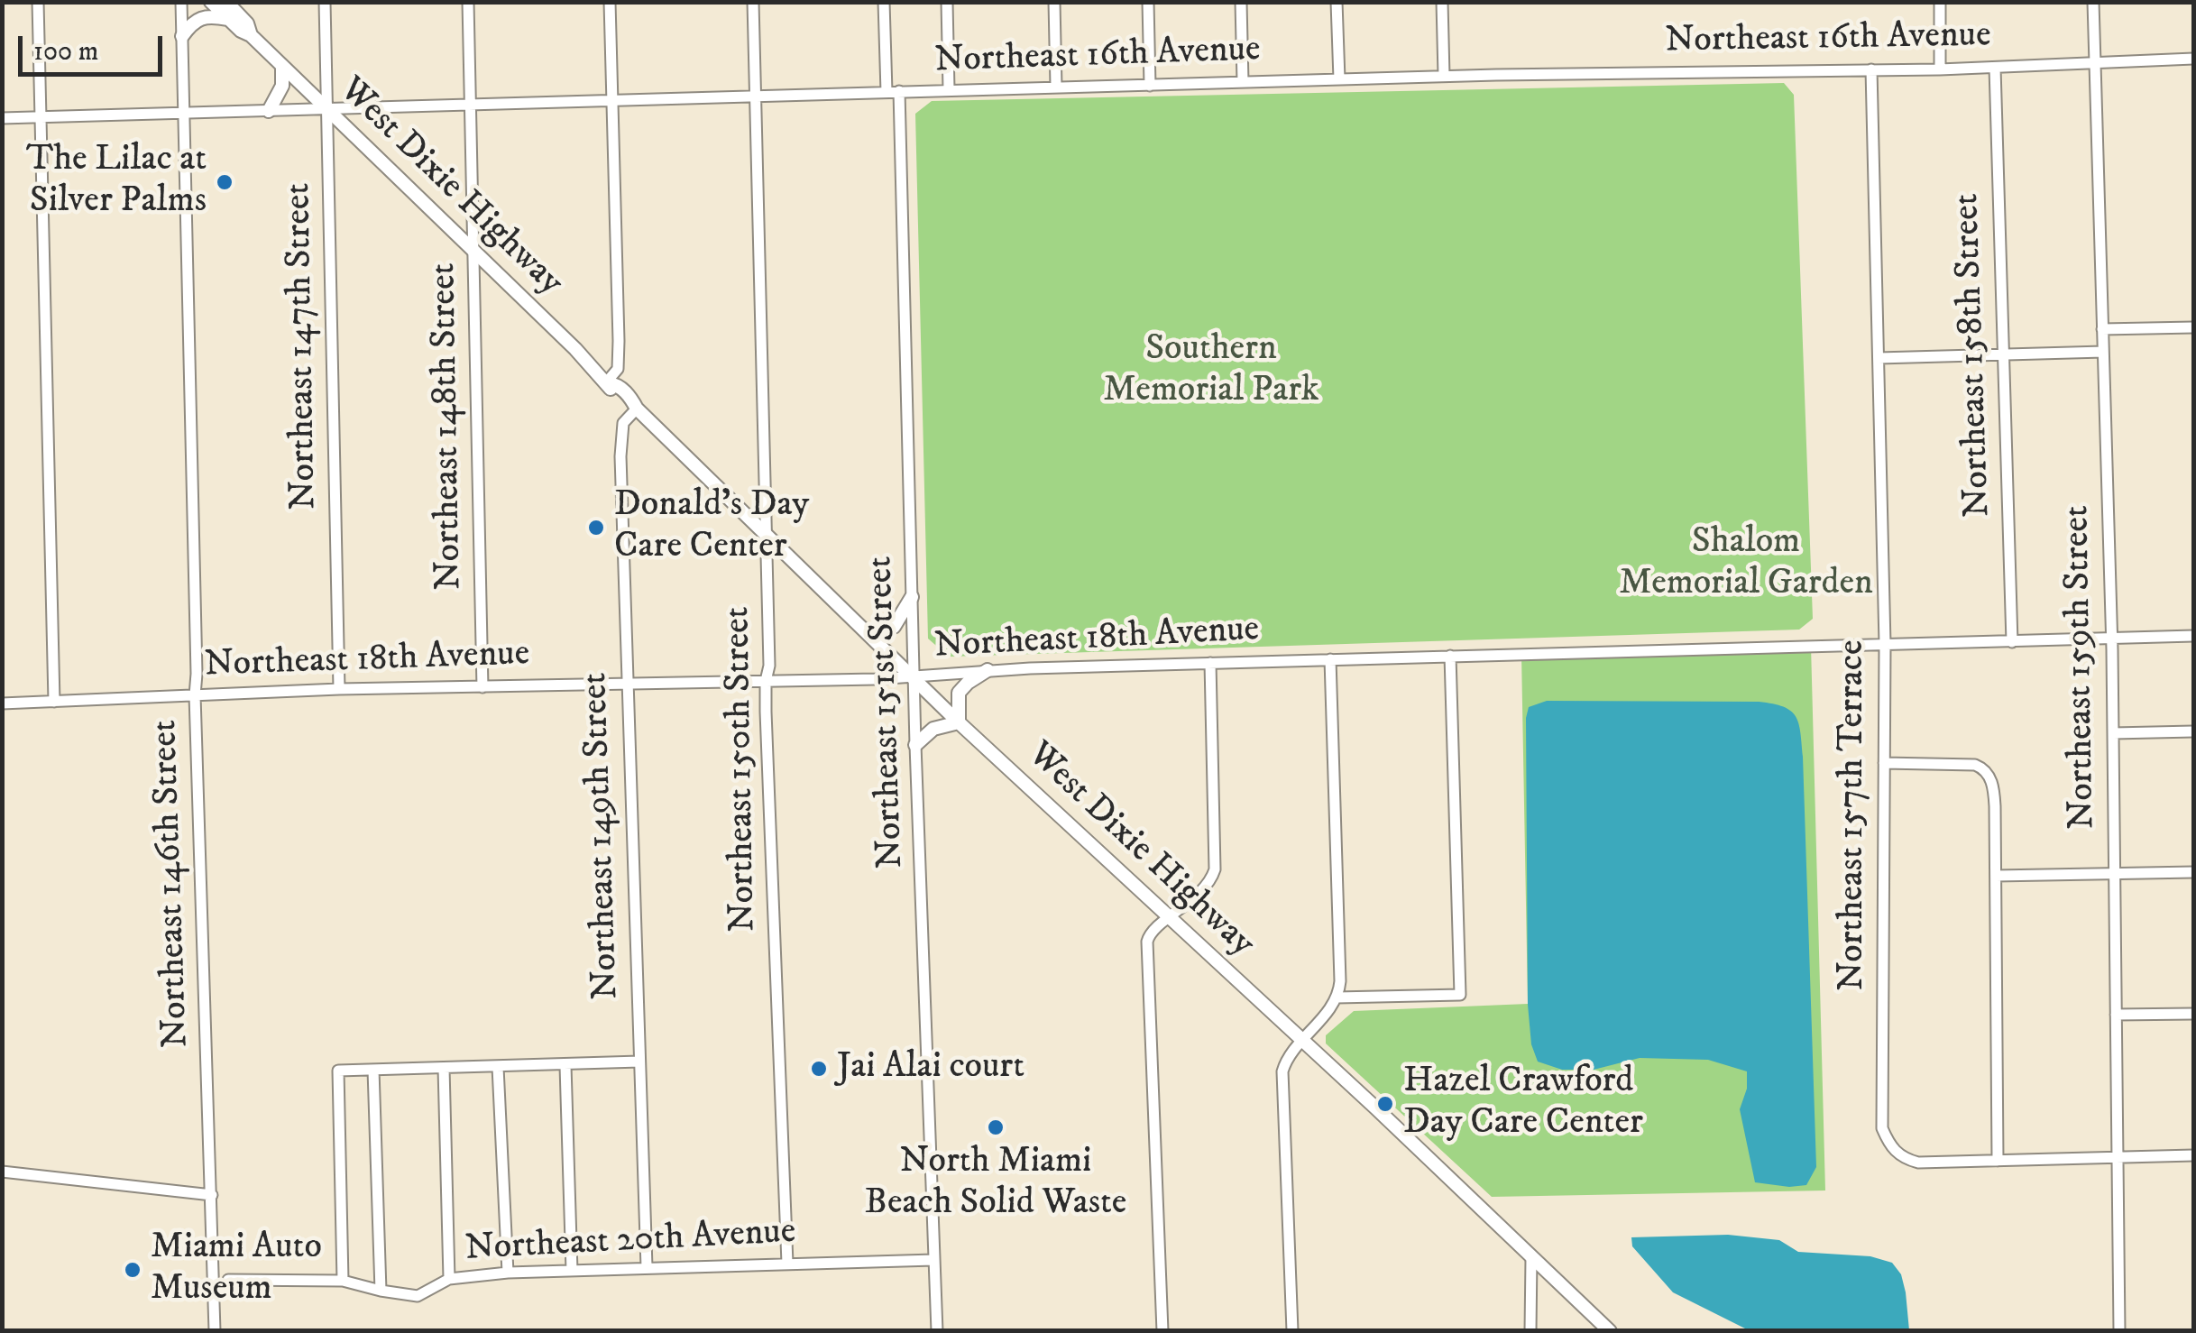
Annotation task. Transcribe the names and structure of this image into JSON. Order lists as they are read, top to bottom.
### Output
{
  "streets": {
    "main road": ["West Dixie Highway"],
    "street": [
      "Northeast 16th Avenue",
      "Northeast 147th Street",
      "Northeast 158th Street",
      "Northeast 148th Street",
      "Northeast 18th Avenue",
      "Northeast 159th Street",
      "Northeast 151st Street",
      "Northeast 150th Street",
      "Northeast 157th Terrace",
      "Northeast 149th Street",
      "Northeast 146th Street",
      "Northeast 20th Avenue"
    ]
  },
  "crossings": [
    ["Northeast 16th Avenue", "West Dixie Highway"],
    ["Northeast 16th Avenue", "Northeast 147th Street"],
    ["Northeast 16th Avenue", "Northeast 158th Street"],
    ["Northeast 16th Avenue", "Northeast 148th Street"],
    ["Northeast 16th Avenue", "Northeast 159th Street"],
    ["Northeast 16th Avenue", "Northeast 151st Street"],
    ["Northeast 16th Avenue", "Northeast 150th Street"],
    ["Northeast 16th Avenue", "Northeast 157th Terrace"],
    ["Northeast 16th Avenue", "Northeast 146th Street"],
    ["West Dixie Highway", "Northeast 147th Street"],
    ["West Dixie Highway", "Northeast 148th Street"],
    ["West Dixie Highway", "Northeast 18th Avenue"],
    ["West Dixie Highway", "Northeast 151st Street"],
    ["West Dixie Highway", "Northeast 150th Street"],
    ["West Dixie Highway", "Northeast 149th Street"],
    ["Northeast 147th Street", "Northeast 18th Avenue"],
    ["Northeast 158th Street", "Northeast 18th Avenue"],
    ["Northeast 148th Street", "Northeast 18th Avenue"],
    ["Northeast 18th Avenue", "Northeast 159th Street"],
    ["Northeast 18th Avenue", "Northeast 151st Street"],
    ["Northeast 18th Avenue", "Northeast 150th Street"],
    ["Northeast 18th Avenue", "Northeast 157th Terrace"],
    ["Northeast 18th Avenue", "Northeast 149th Street"],
    ["Northeast 18th Avenue", "Northeast 146th Street"],
    ["Northeast 151st Street", "Northeast 20th Avenue"],
    ["Northeast 150th Street", "Northeast 20th Avenue"],
    ["Northeast 149th Street", "Northeast 20th Avenue"]
  ],
  "parks": ["Southern Memorial Park", "Shalom Memorial Garden"],
  "places": [
    "The Lilac at Silver Palms",
    "Donald's Day Care Center",
    "Jai Alai court",
    "Hazel Crawford Day Care Center",
    "North Miami Beach Solid Waste",
    "Miami Auto Museum"
  ],
  "scale_bar": "100 m"
}
